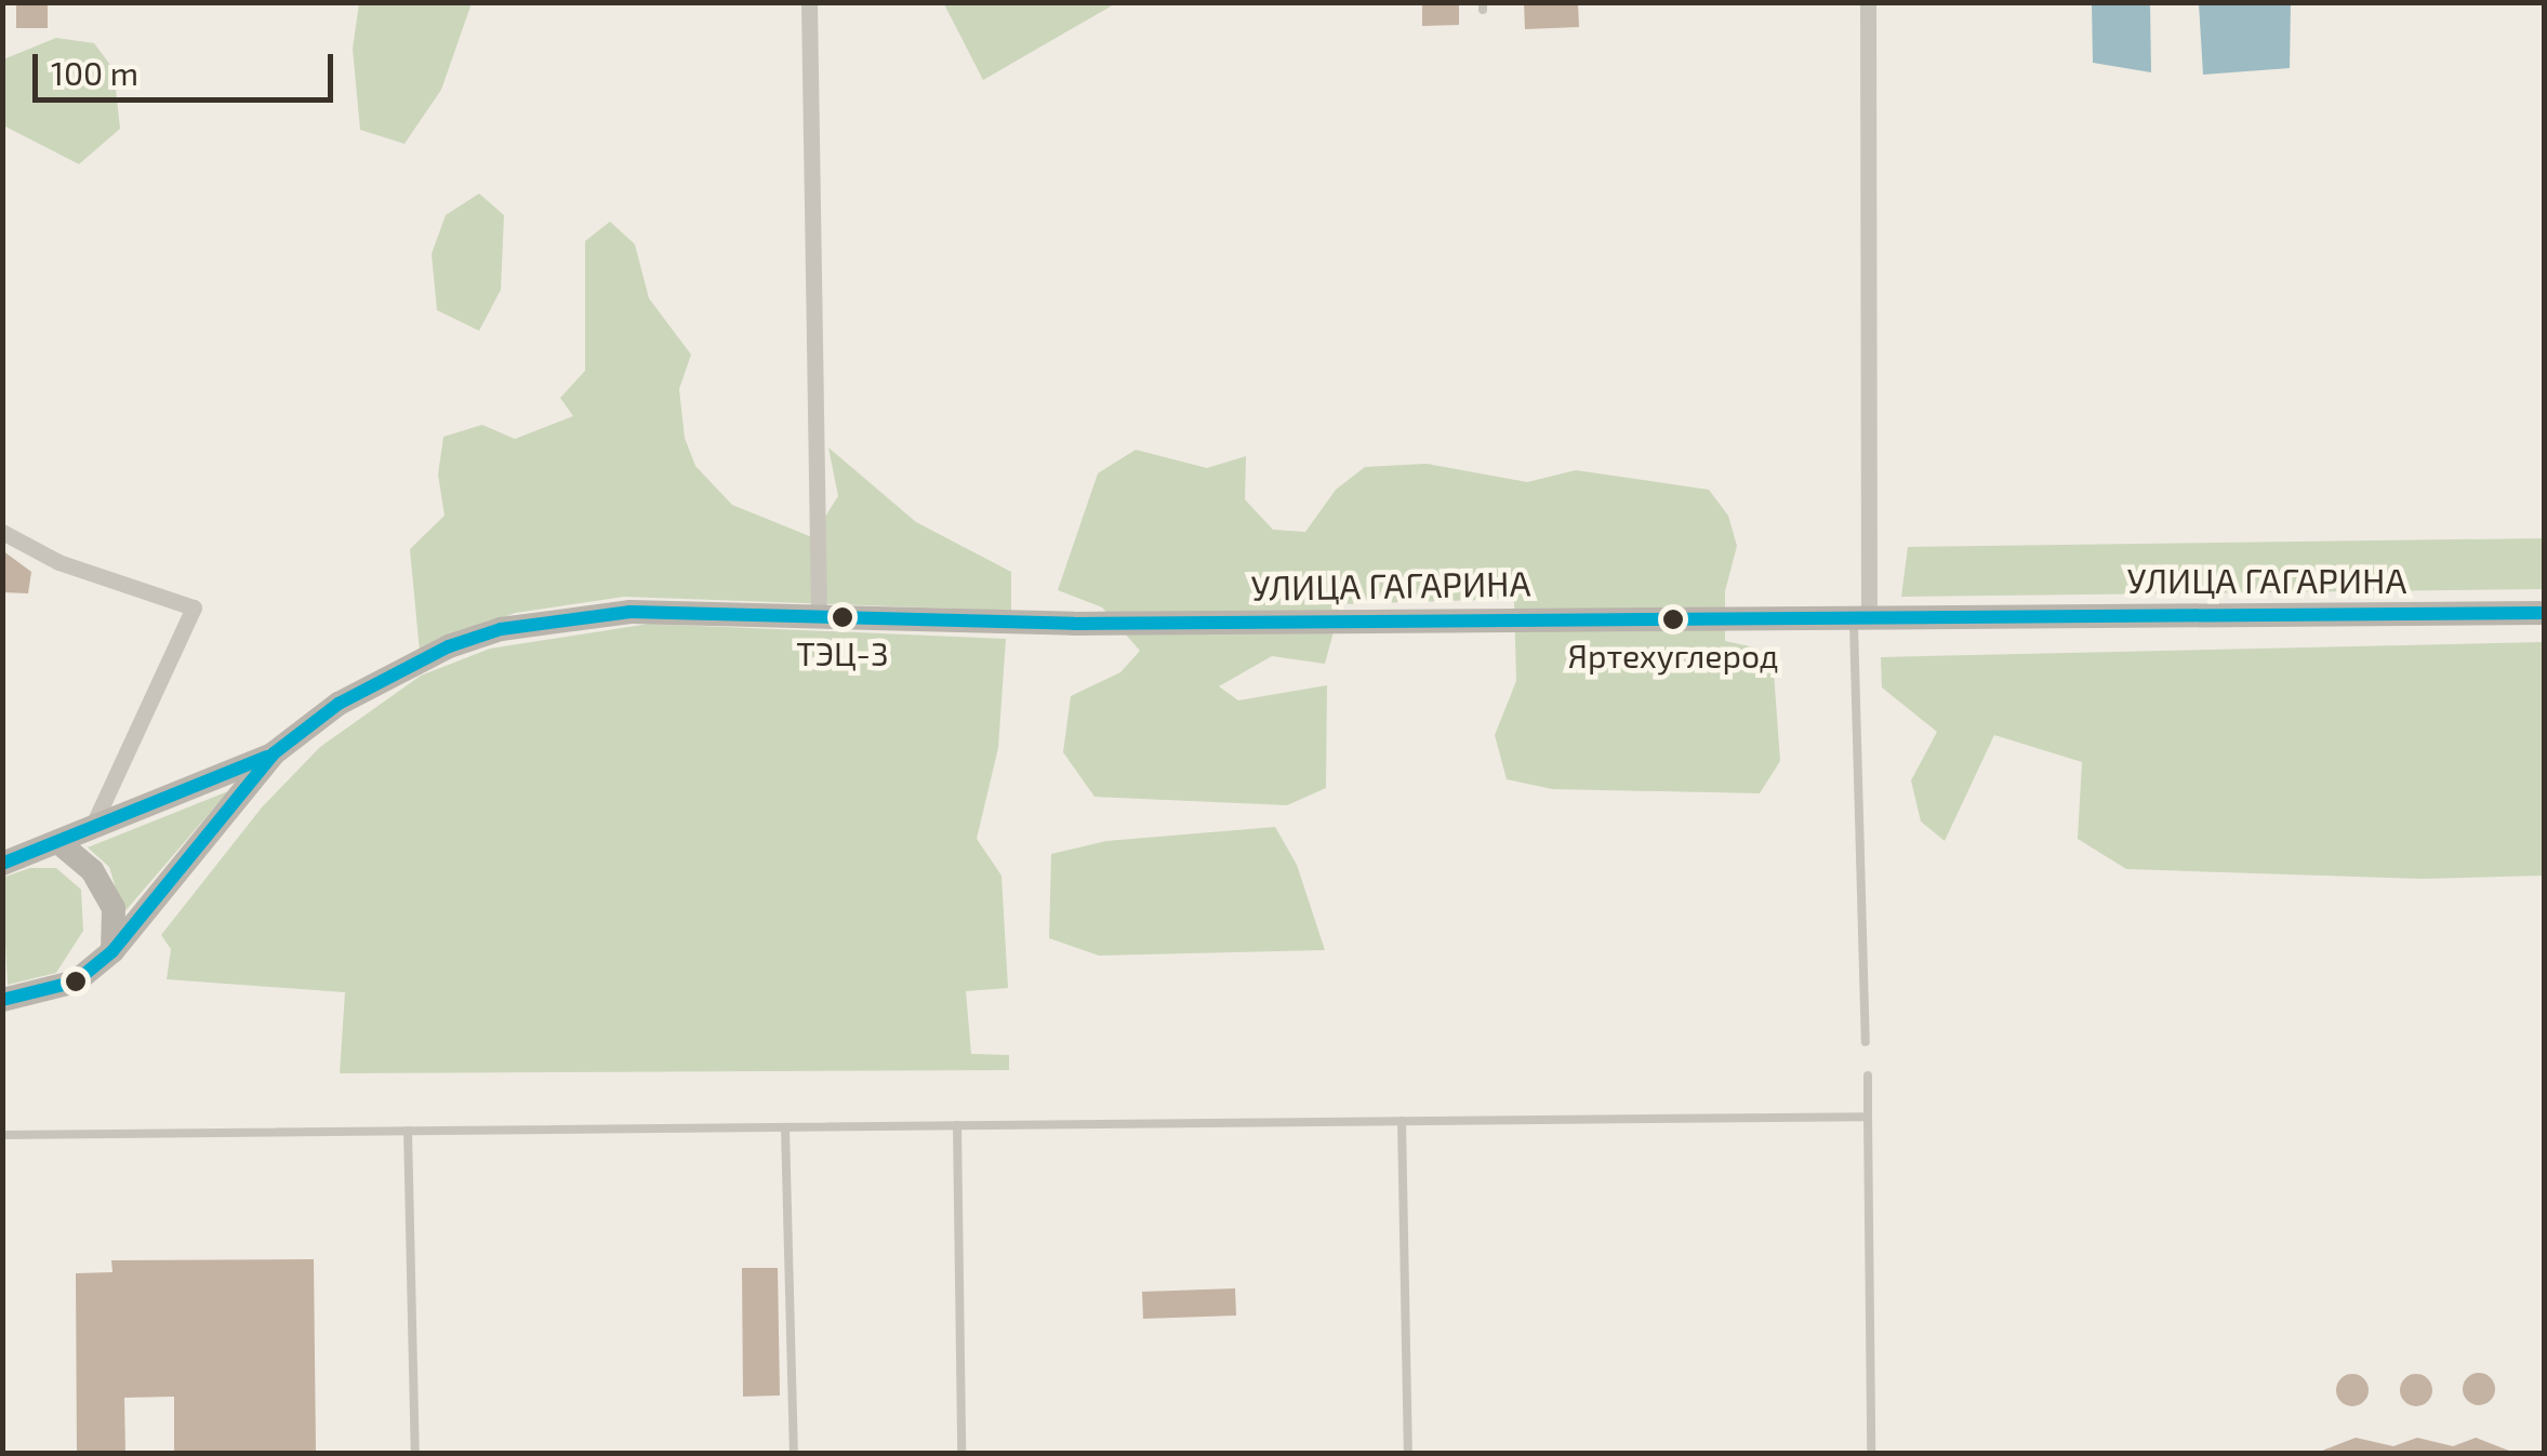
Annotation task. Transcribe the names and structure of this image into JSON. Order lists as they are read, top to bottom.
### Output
{
  "streets": {
    "main road": ["УЛИЦА ГАГАРИНА"]
  },
  "places": ["ТЭЦ-3", "Яртехуглерод"],
  "scale_bar": "100 m"
}
